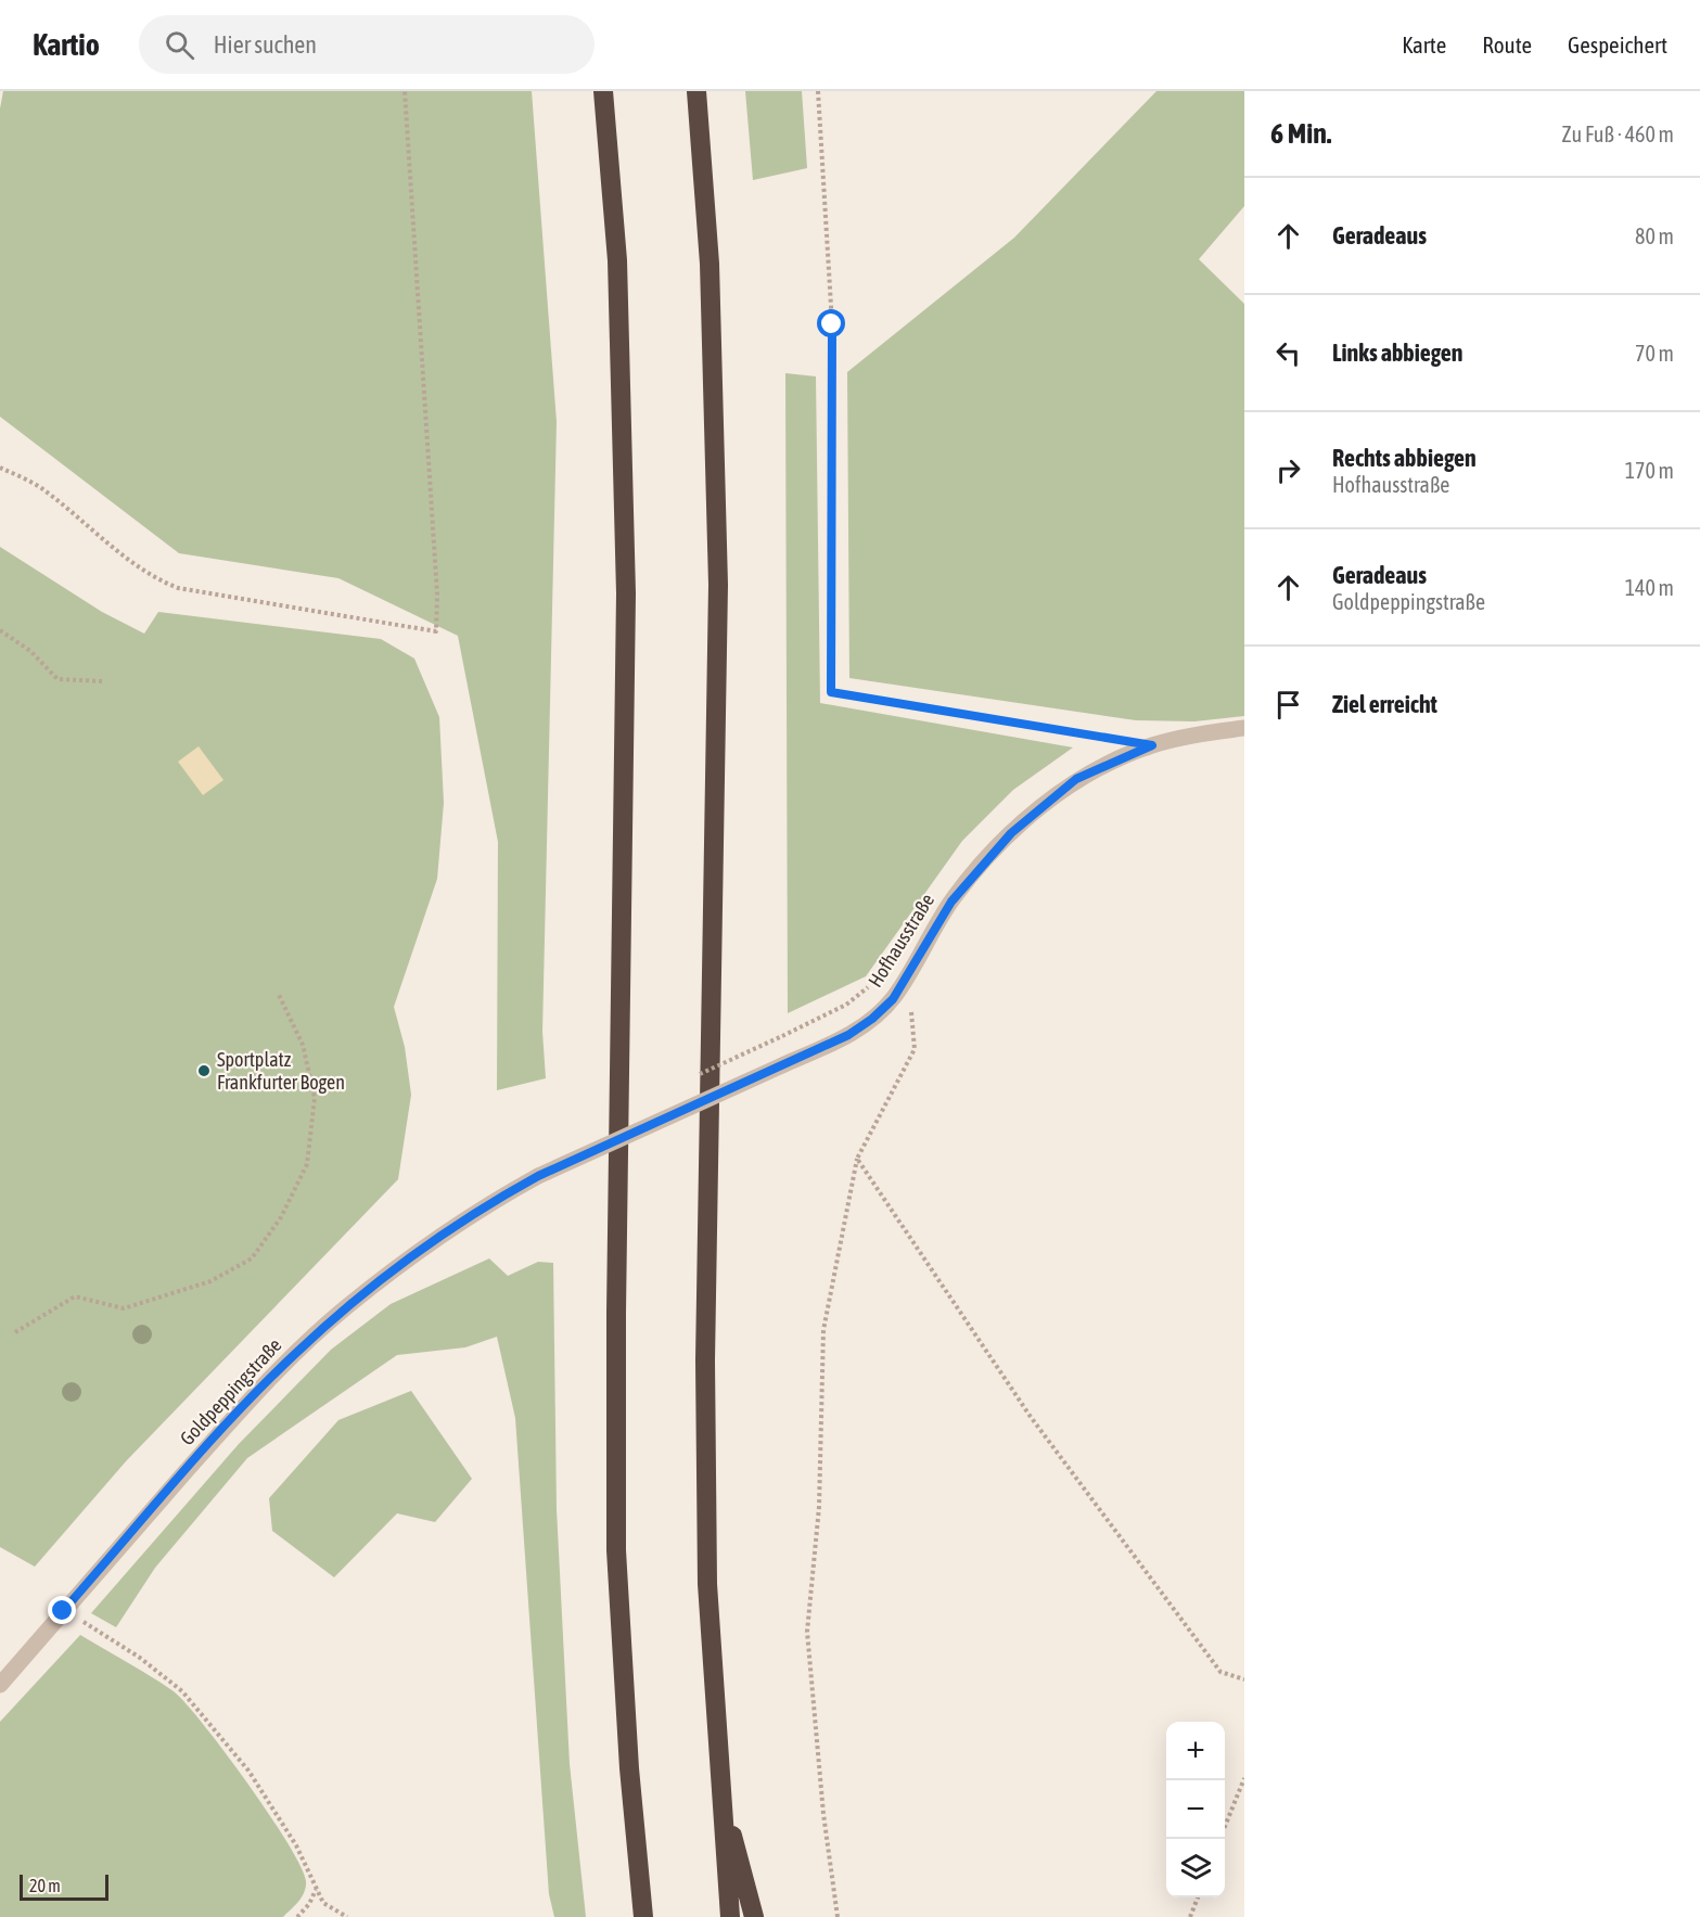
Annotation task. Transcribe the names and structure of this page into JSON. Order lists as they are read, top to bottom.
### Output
{
  "streets": {
    "street": ["Hofhausstraße", "Goldpeppingstraße"]
  },
  "crossings": [
    ["Hofhausstraße", "Goldpeppingstraße"]
  ],
  "places": ["Sportplatz Frankfurter Bogen"],
  "scale_bar": "20 m",
  "page": {
    "header": "Kartio",
    "search": "Hier suchen",
    "nav": ["Karte", "Route", "Gespeichert"],
    "heading": ["6 Min.", "Zu Fuß · 460 m"],
    "list": [
      ["Geradeaus", "80 m"],
      ["Links abbiegen", "70 m"],
      ["Rechts abbiegen", "Hofhausstraße", "170 m"],
      ["Geradeaus", "Goldpeppingstraße", "140 m"],
      "Ziel erreicht"
    ],
    "map_buttons": ["+", "−"],
    "scale": "20 m"
  }
}
